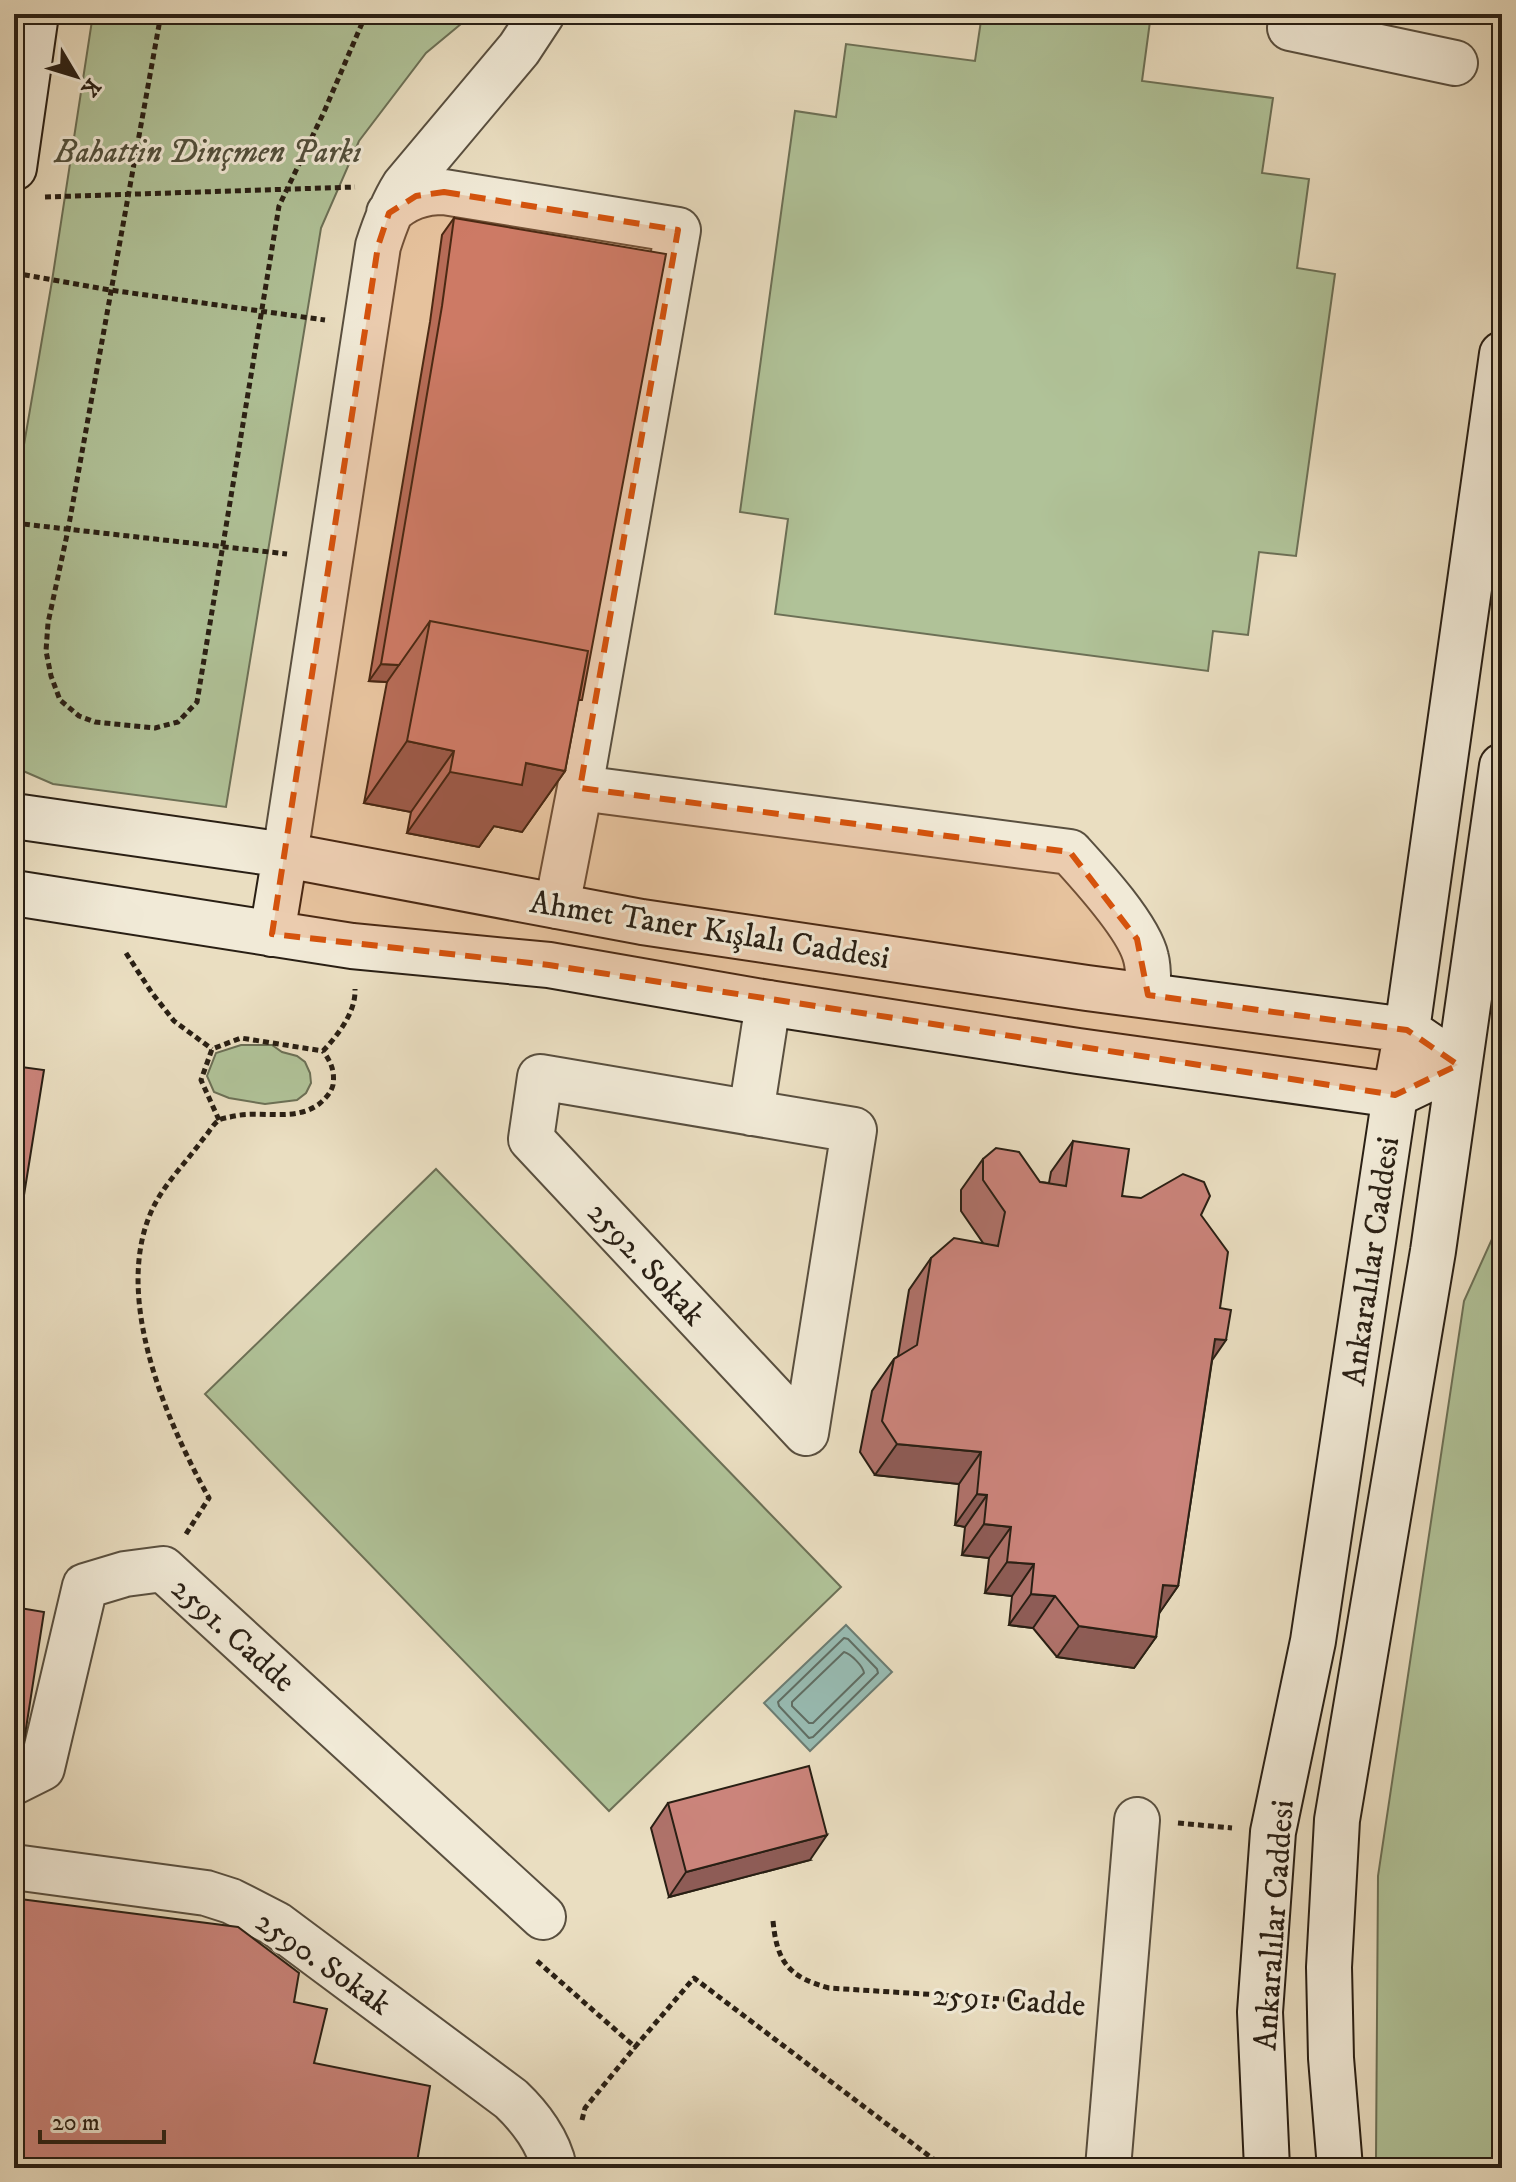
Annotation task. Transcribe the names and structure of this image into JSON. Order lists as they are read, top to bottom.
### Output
{
  "streets": {
    "street": [
      "Ahmet Taner Kışlalı Caddesi",
      "Ankaralılar Caddesi",
      "2592. Sokak",
      "2591. Cadde",
      "2590. Sokak"
    ]
  },
  "crossings": [
    ["Ahmet Taner Kışlalı Caddesi", "Ankaralılar Caddesi"]
  ],
  "parks": ["Bahattin Dinçmen Parkı"],
  "scale_bar": "20 m",
  "north": "bottom right"
}
